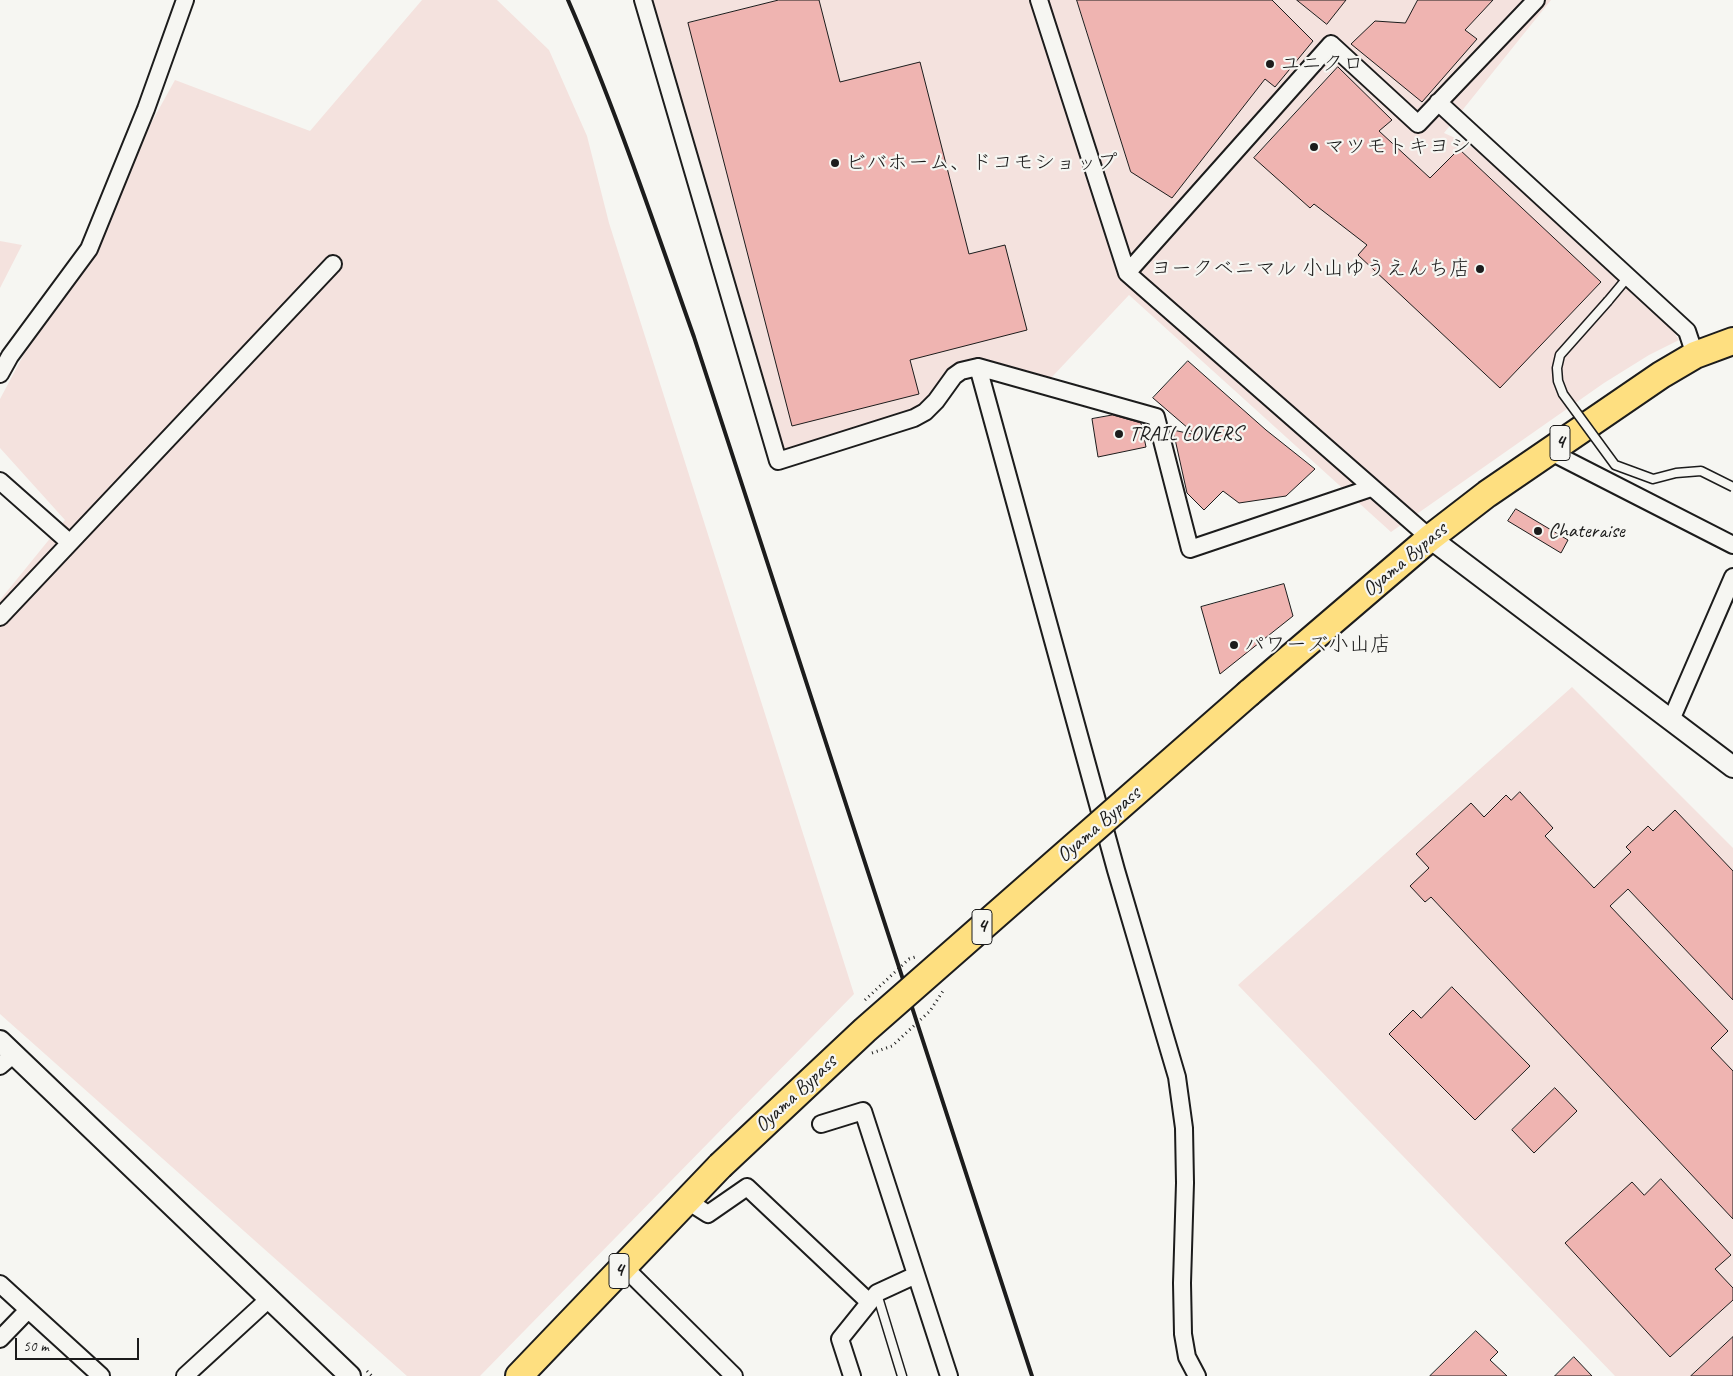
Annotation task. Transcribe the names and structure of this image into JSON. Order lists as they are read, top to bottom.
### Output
{
  "streets": {
    "highway": ["4", "Oyama Bypass"]
  },
  "places": [
    "ユニクロ",
    "マツモトキヨシ",
    "ビバホーム、ドコモショップ",
    "ヨークベニマル 小山ゆうえんち店",
    "TRAIL LOVERS",
    "Chateraise",
    "パワーズ小山店"
  ],
  "scale_bar": "50 m"
}
